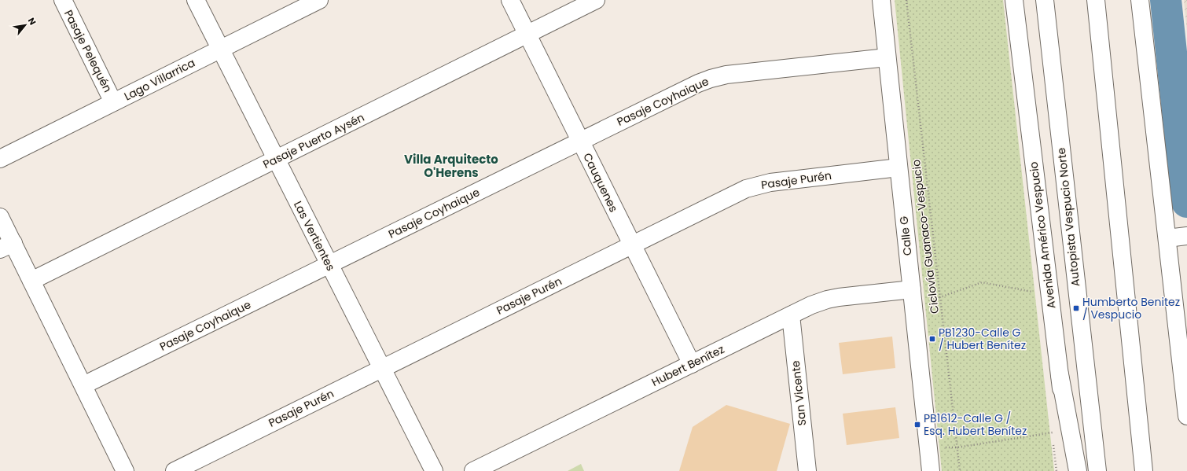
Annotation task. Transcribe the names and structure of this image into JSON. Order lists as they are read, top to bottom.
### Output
{
  "streets": {
    "main road": [
      "Pasaje Pelequén",
      "Lago Villarrica",
      "Pasaje Coyhaique",
      "Pasaje Puerto Aysén",
      "Pasaje Purén",
      "Cauquenes",
      "Autopista Vespucio Norte",
      "Avenida Américo Vespucio",
      "Las Vertientes",
      "Calle G",
      "Hubert Benítez",
      "San Vicente"
    ],
    "path": ["Ciclovía Guanaco-Vespucio"]
  },
  "crossings": [
    ["Pasaje Pelequén", "Lago Villarrica"],
    ["Lago Villarrica", "Las Vertientes"],
    ["Pasaje Coyhaique", "Cauquenes"],
    ["Pasaje Coyhaique", "Las Vertientes"],
    ["Pasaje Coyhaique", "Calle G"],
    ["Pasaje Puerto Aysén", "Cauquenes"],
    ["Pasaje Puerto Aysén", "Las Vertientes"],
    ["Pasaje Purén", "Cauquenes"],
    ["Pasaje Purén", "Las Vertientes"],
    ["Pasaje Purén", "Calle G"],
    ["Cauquenes", "Hubert Benítez"],
    ["Calle G", "Hubert Benítez"],
    ["Hubert Benítez", "San Vicente"]
  ],
  "districts": ["Villa Arquitecto O'Herens"],
  "places": {
    "transit": ["Humberto Benitez / Vespucio", "PB1230-Calle G / Hubert Benítez", "PB1612-Calle G / Esq. Hubert Benítez"]
  },
  "north": "top right"
}
